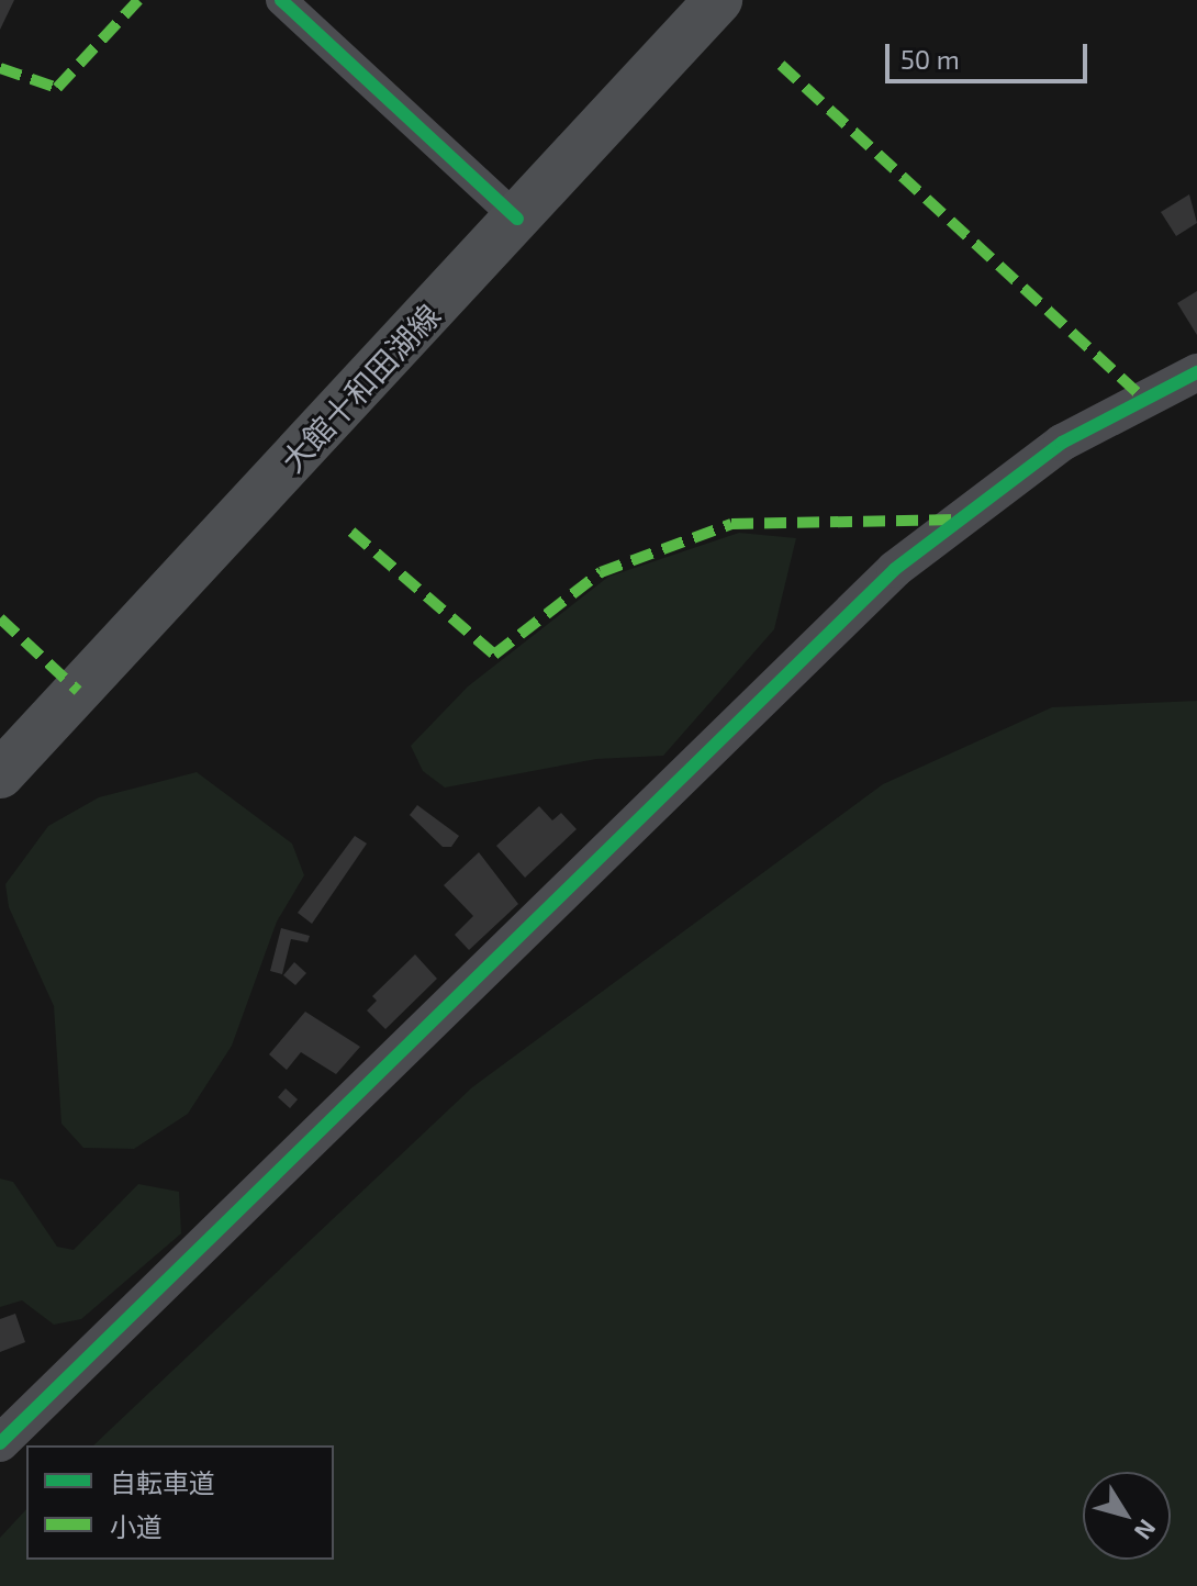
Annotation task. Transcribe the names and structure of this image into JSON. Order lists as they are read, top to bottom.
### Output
{
  "streets": {
    "main road": ["大館十和田湖線"]
  },
  "legend": ["自転車道", "小道"],
  "scale_bar": "50 m",
  "north": "bottom right"
}
